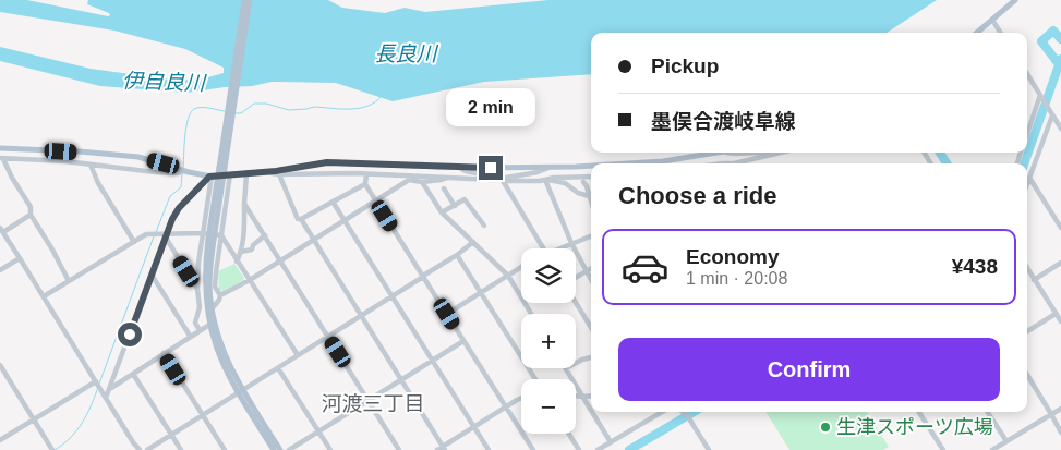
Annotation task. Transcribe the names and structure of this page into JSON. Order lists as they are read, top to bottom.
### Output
{
  "districts": ["河渡三丁目"],
  "water": ["長良川", "伊自良川"],
  "places": ["生津スポーツ広場"],
  "page": {
    "banner": ["Pickup", "墨俣合渡岐阜線"],
    "bubble": "2 min",
    "heading": "Choose a ride",
    "list": [
      {
        "name": "Economy",
        "note": "1 min · 20:08",
        "value": "¥438"
      }
    ],
    "map_buttons": ["+", "−"],
    "buttons": "Confirm"
  }
}
